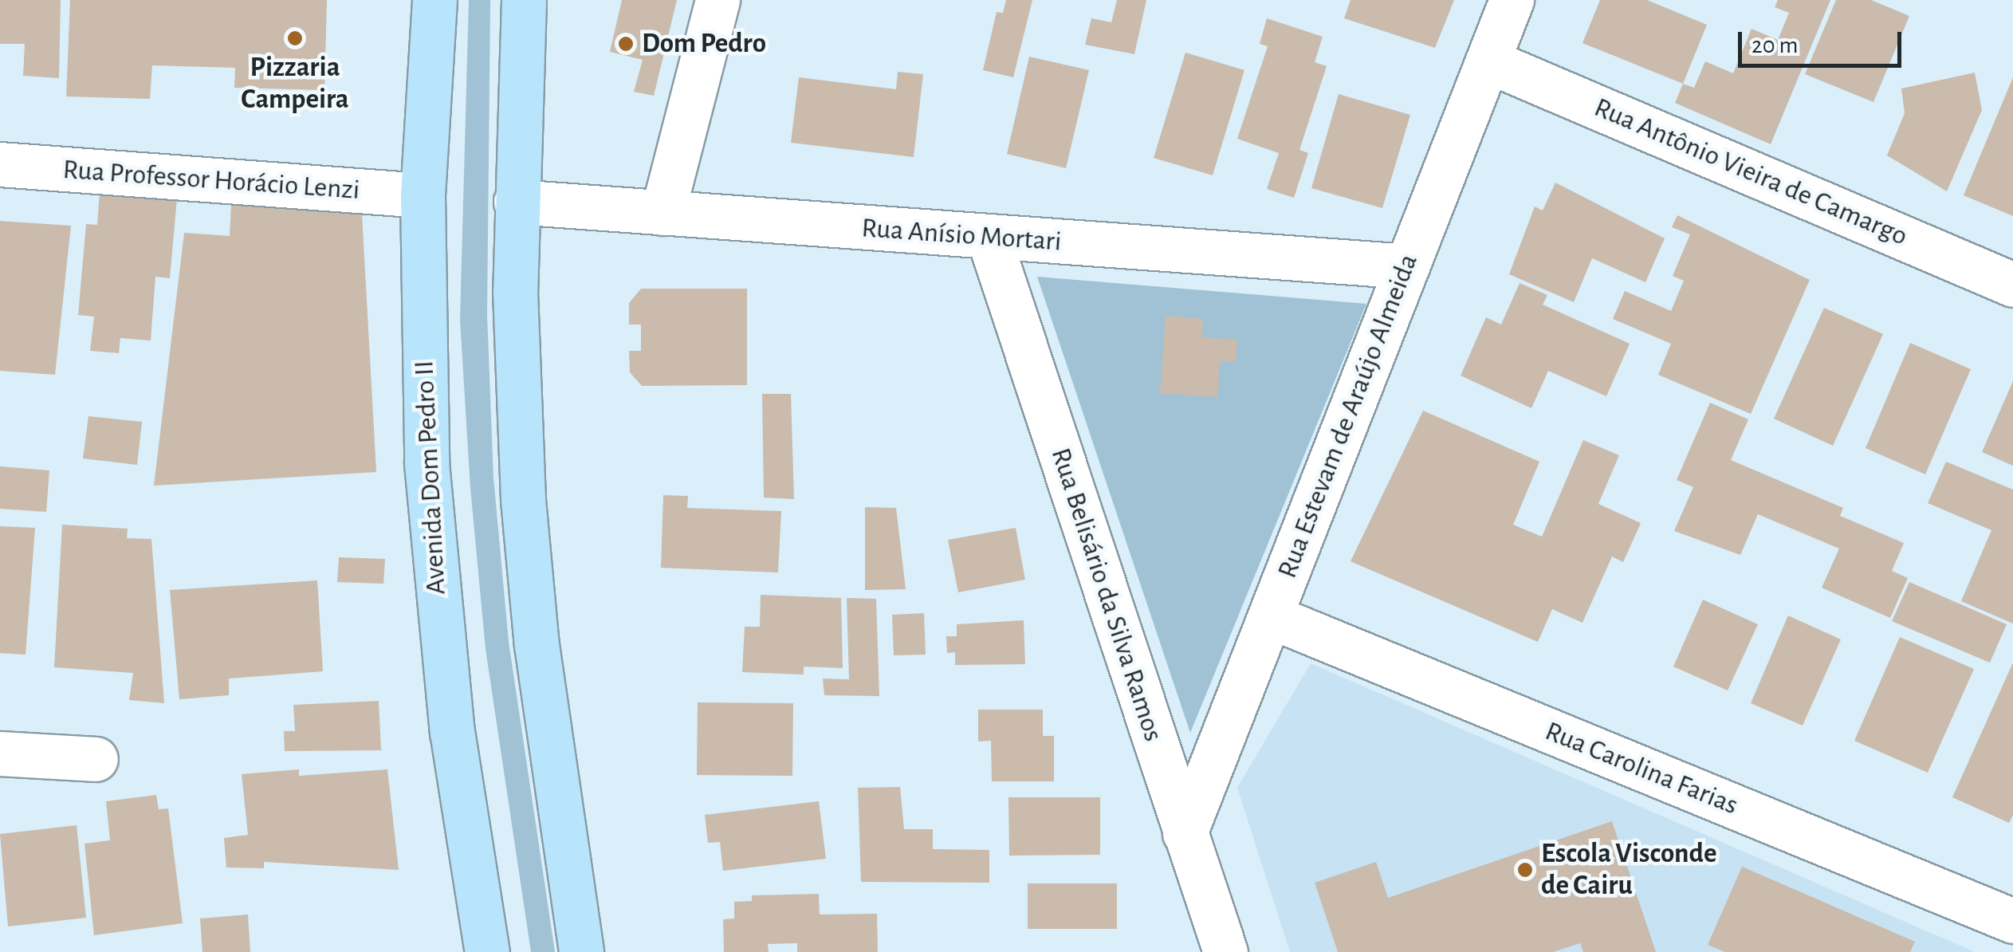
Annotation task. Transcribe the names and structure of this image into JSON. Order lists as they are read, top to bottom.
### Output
{
  "streets": {
    "main road": ["Avenida Dom Pedro II"],
    "street": [
      "Rua Antônio Vieira de Camargo",
      "Rua Professor Horácio Lenzi",
      "Rua Anísio Mortari",
      "Rua Estevam de Araújo Almeida",
      "Rua Belisário da Silva Ramos",
      "Rua Carolina Farias"
    ]
  },
  "crossings": [
    ["Rua Antônio Vieira de Camargo", "Rua Estevam de Araújo Almeida"],
    ["Rua Professor Horácio Lenzi", "Avenida Dom Pedro II"],
    ["Rua Anísio Mortari", "Rua Estevam de Araújo Almeida"],
    ["Rua Anísio Mortari", "Rua Belisário da Silva Ramos"],
    ["Rua Estevam de Araújo Almeida", "Rua Belisário da Silva Ramos"],
    ["Rua Estevam de Araújo Almeida", "Rua Carolina Farias"]
  ],
  "places": ["Pizzaria Campeira", "Dom Pedro", "Escola Visconde de Cairu"],
  "scale_bar": "20 m"
}
